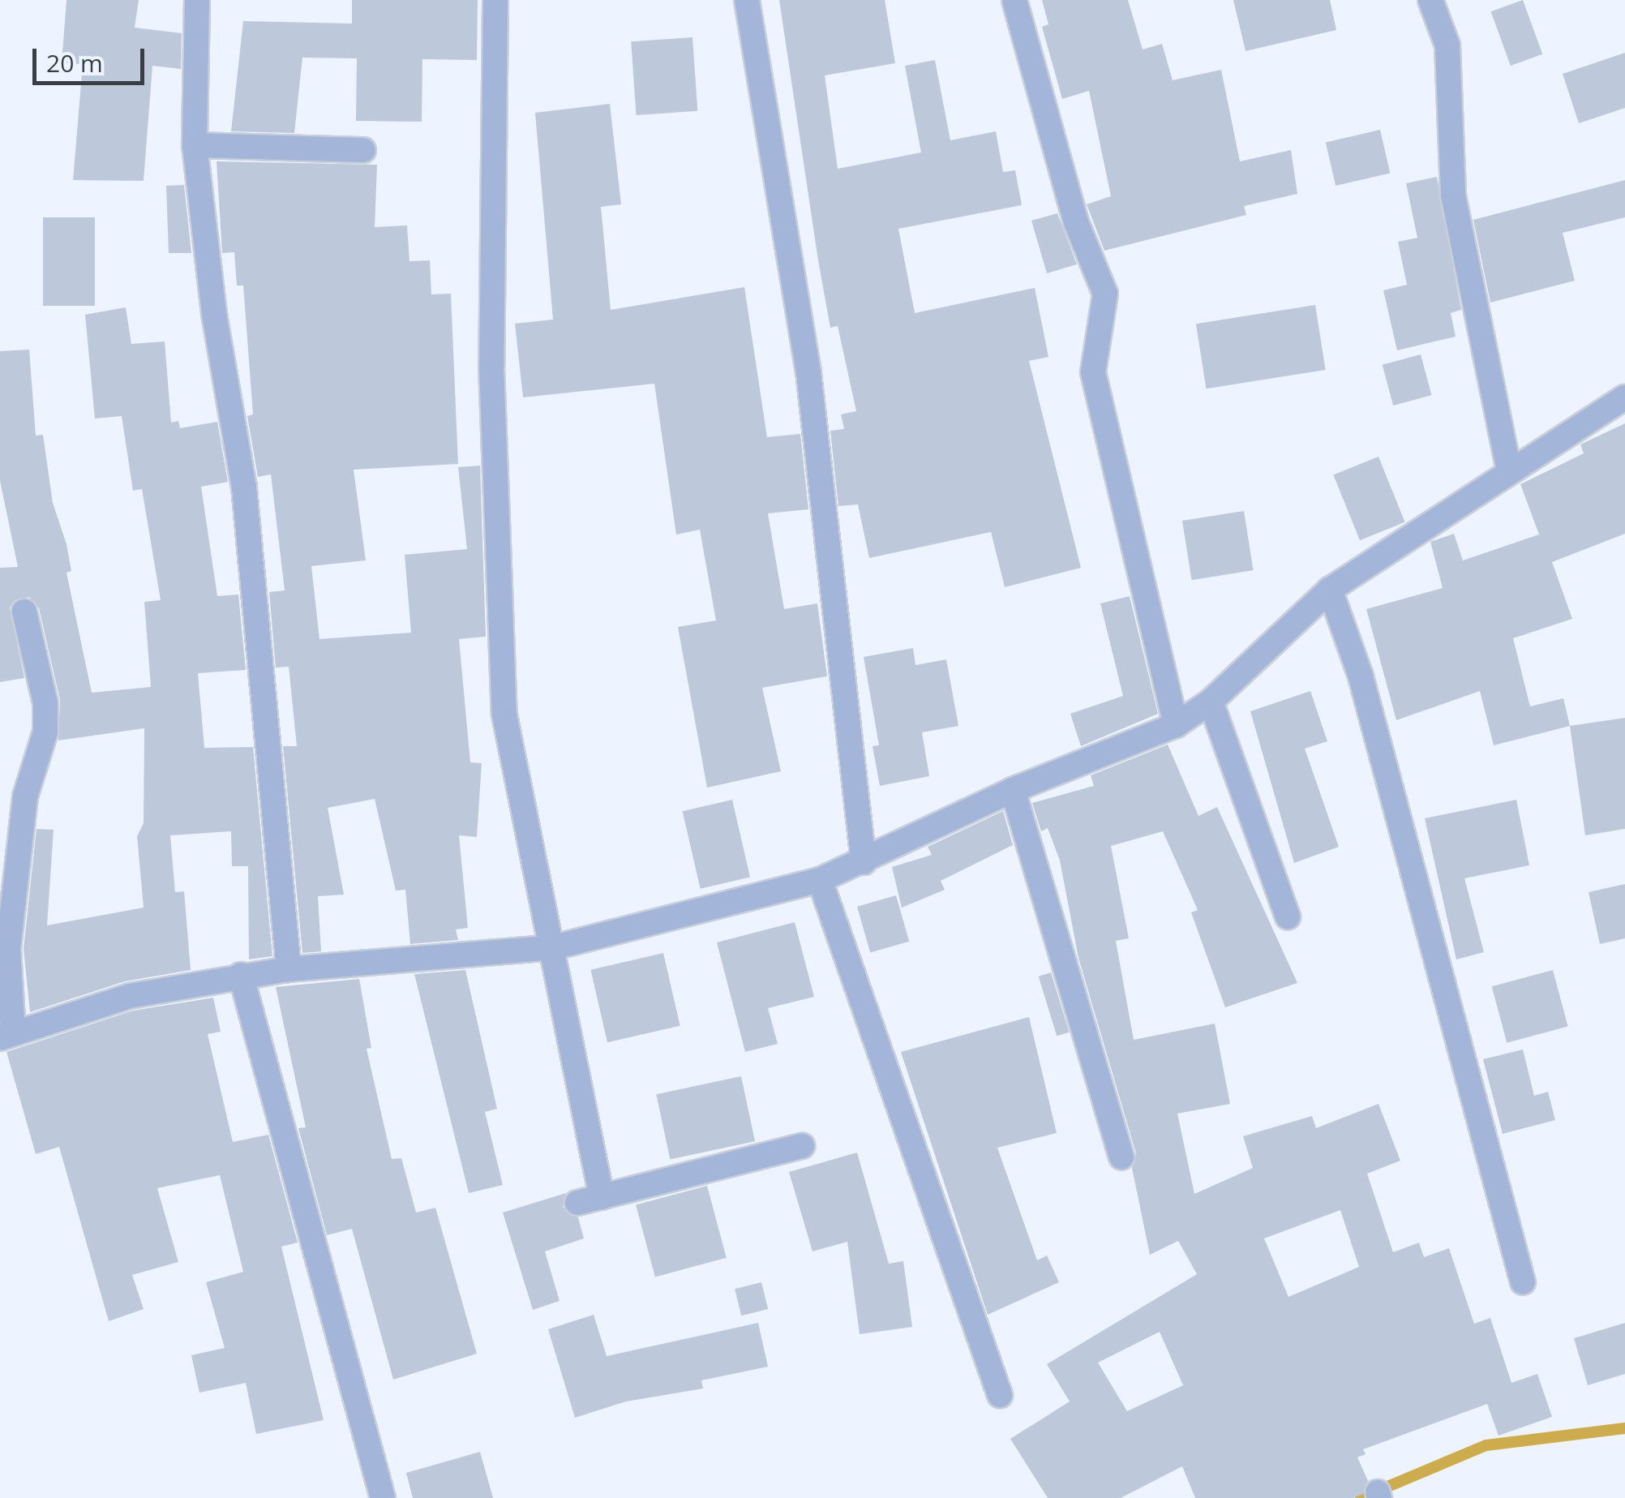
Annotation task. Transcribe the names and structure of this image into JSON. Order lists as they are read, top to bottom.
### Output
{
  "scale_bar": "20 m"
}
